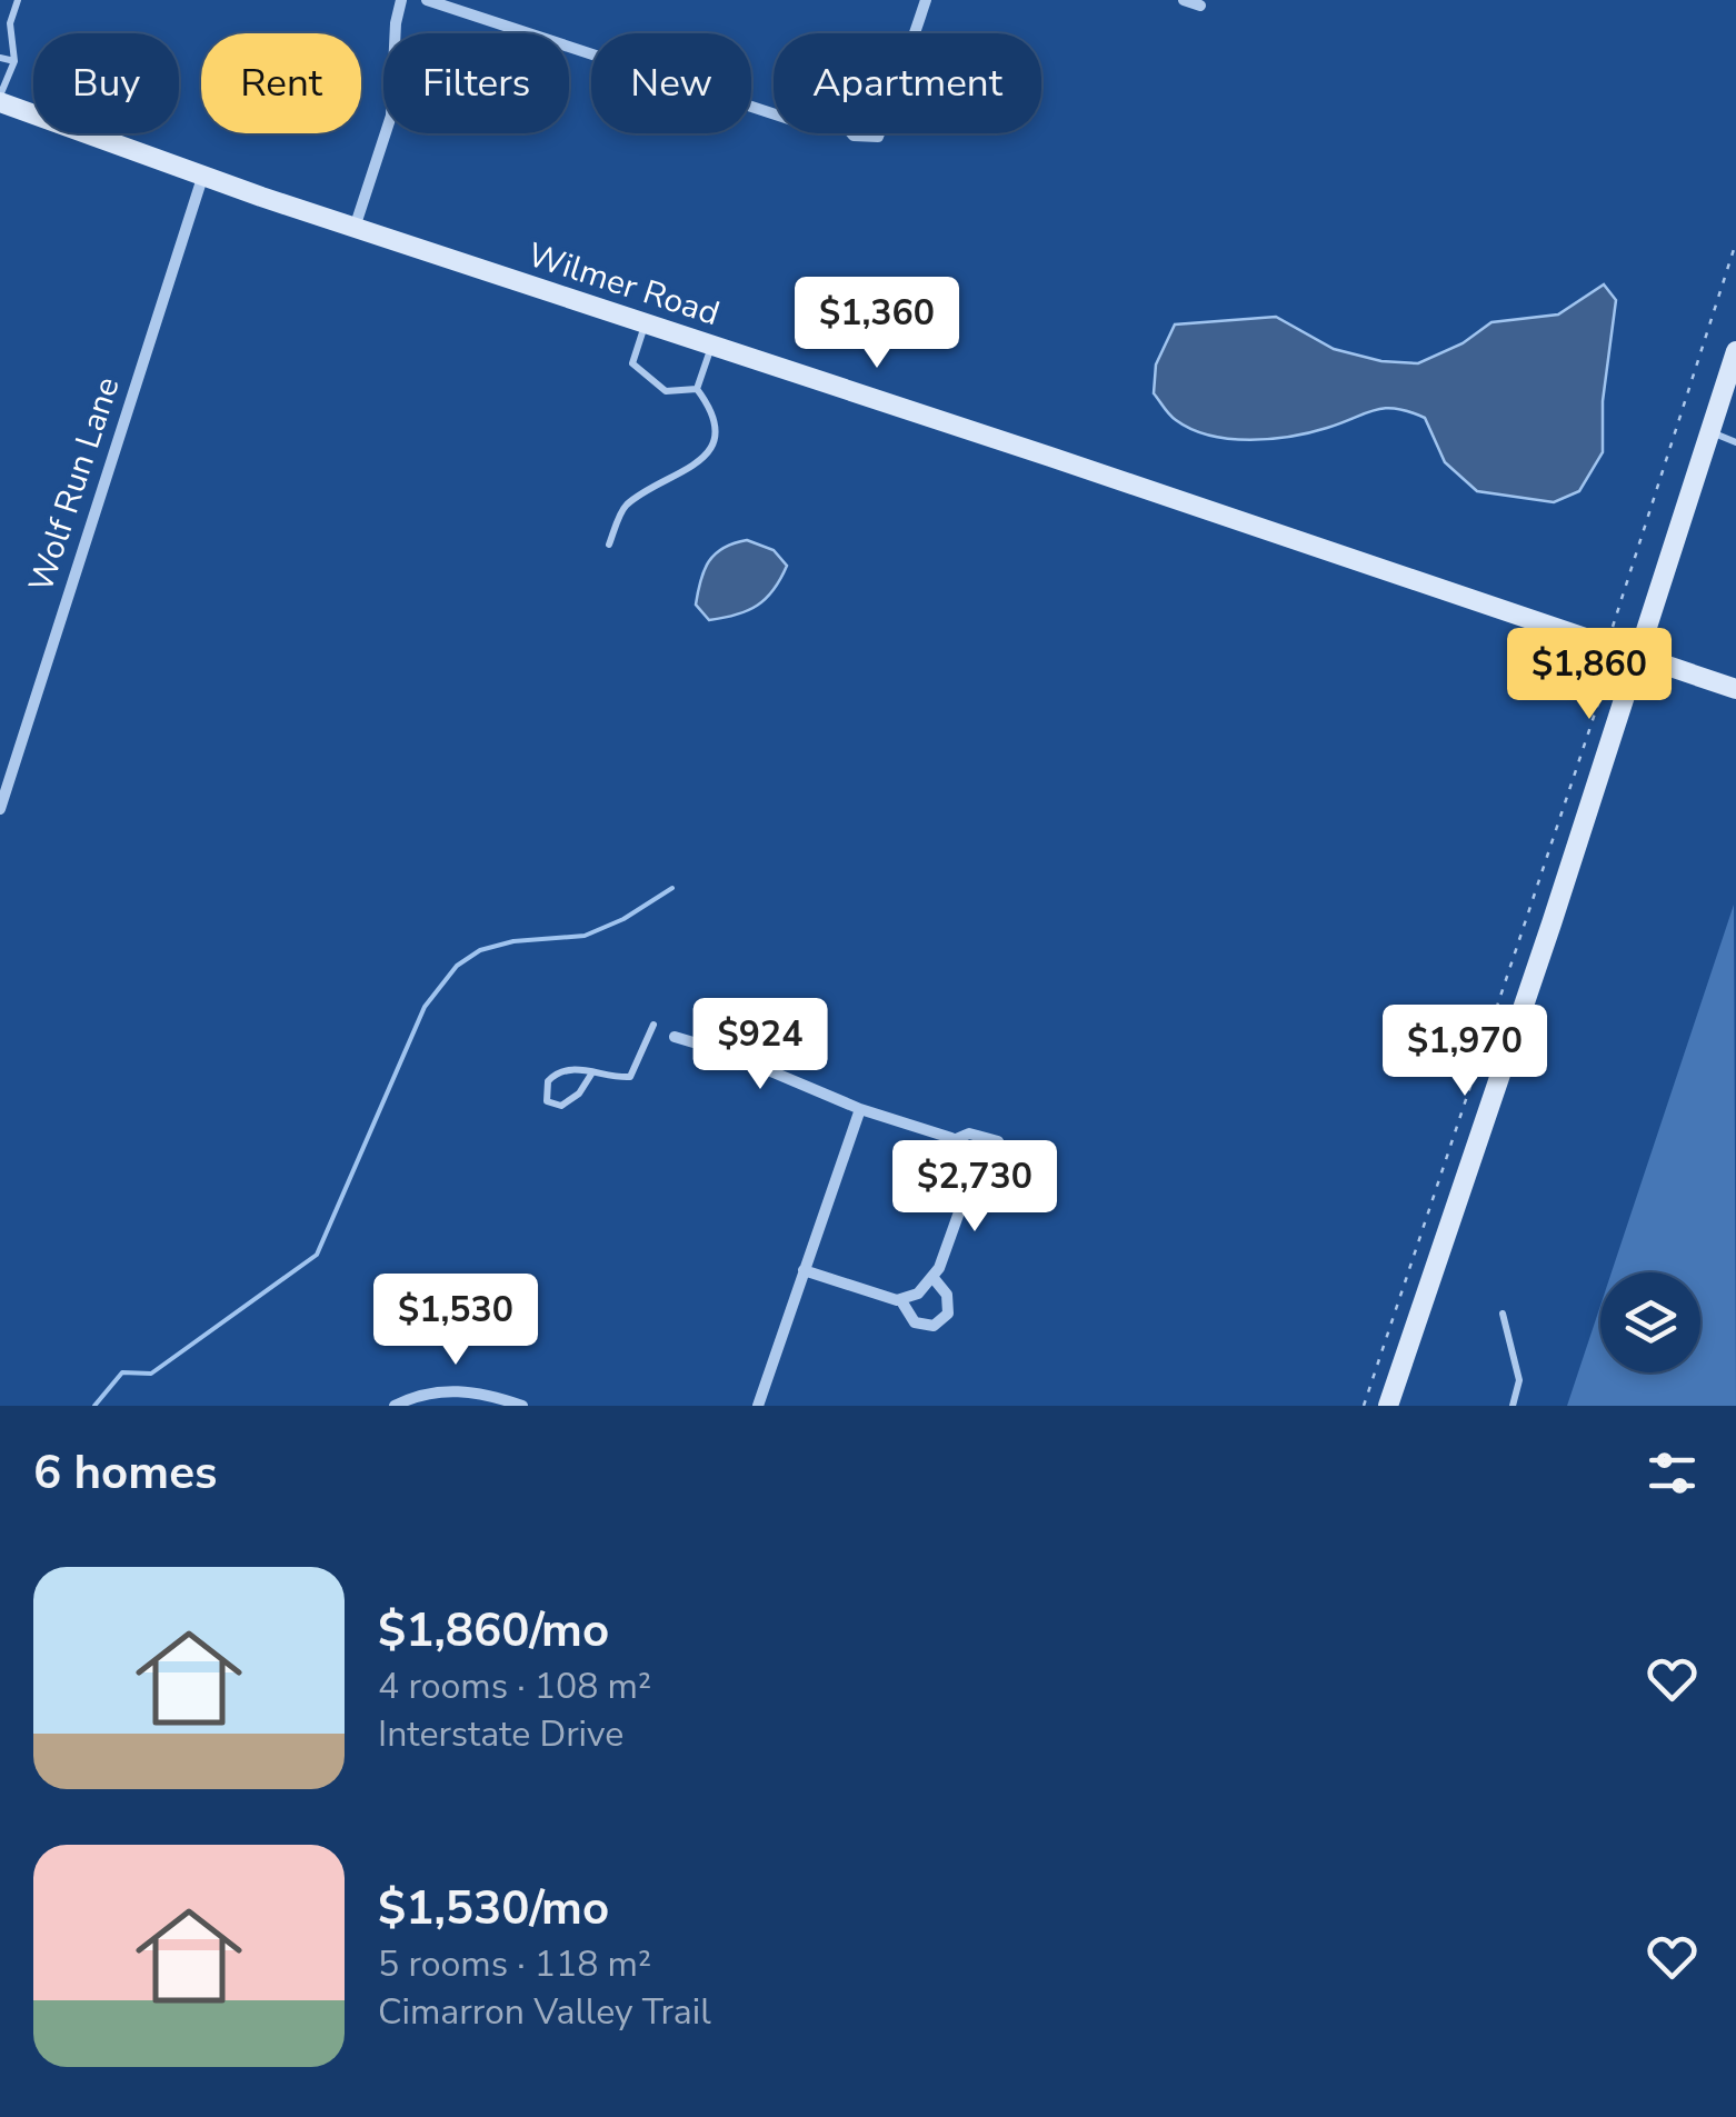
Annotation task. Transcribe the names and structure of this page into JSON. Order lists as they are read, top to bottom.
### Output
{
  "streets": {
    "street": ["Wilmer Road", "Wolf Run Lane"]
  },
  "crossings": [
    ["Wilmer Road", "Wolf Run Lane"]
  ],
  "page": {
    "chip": [
      "Buy",
      "Rent",
      "Filters",
      "New",
      "Apartment"
    ],
    "price": [
      "$1,360",
      "$1,860",
      "$924",
      "$1,970",
      "$2,730",
      "$1,530"
    ],
    "heading": "6 homes",
    "list": [
      {
        "name": "$1,860/mo",
        "note": "4 rooms · 108 m² · Interstate Drive"
      },
      {
        "name": "$1,530/mo",
        "note": "5 rooms · 118 m² · Cimarron Valley Trail"
      }
    ]
  }
}
